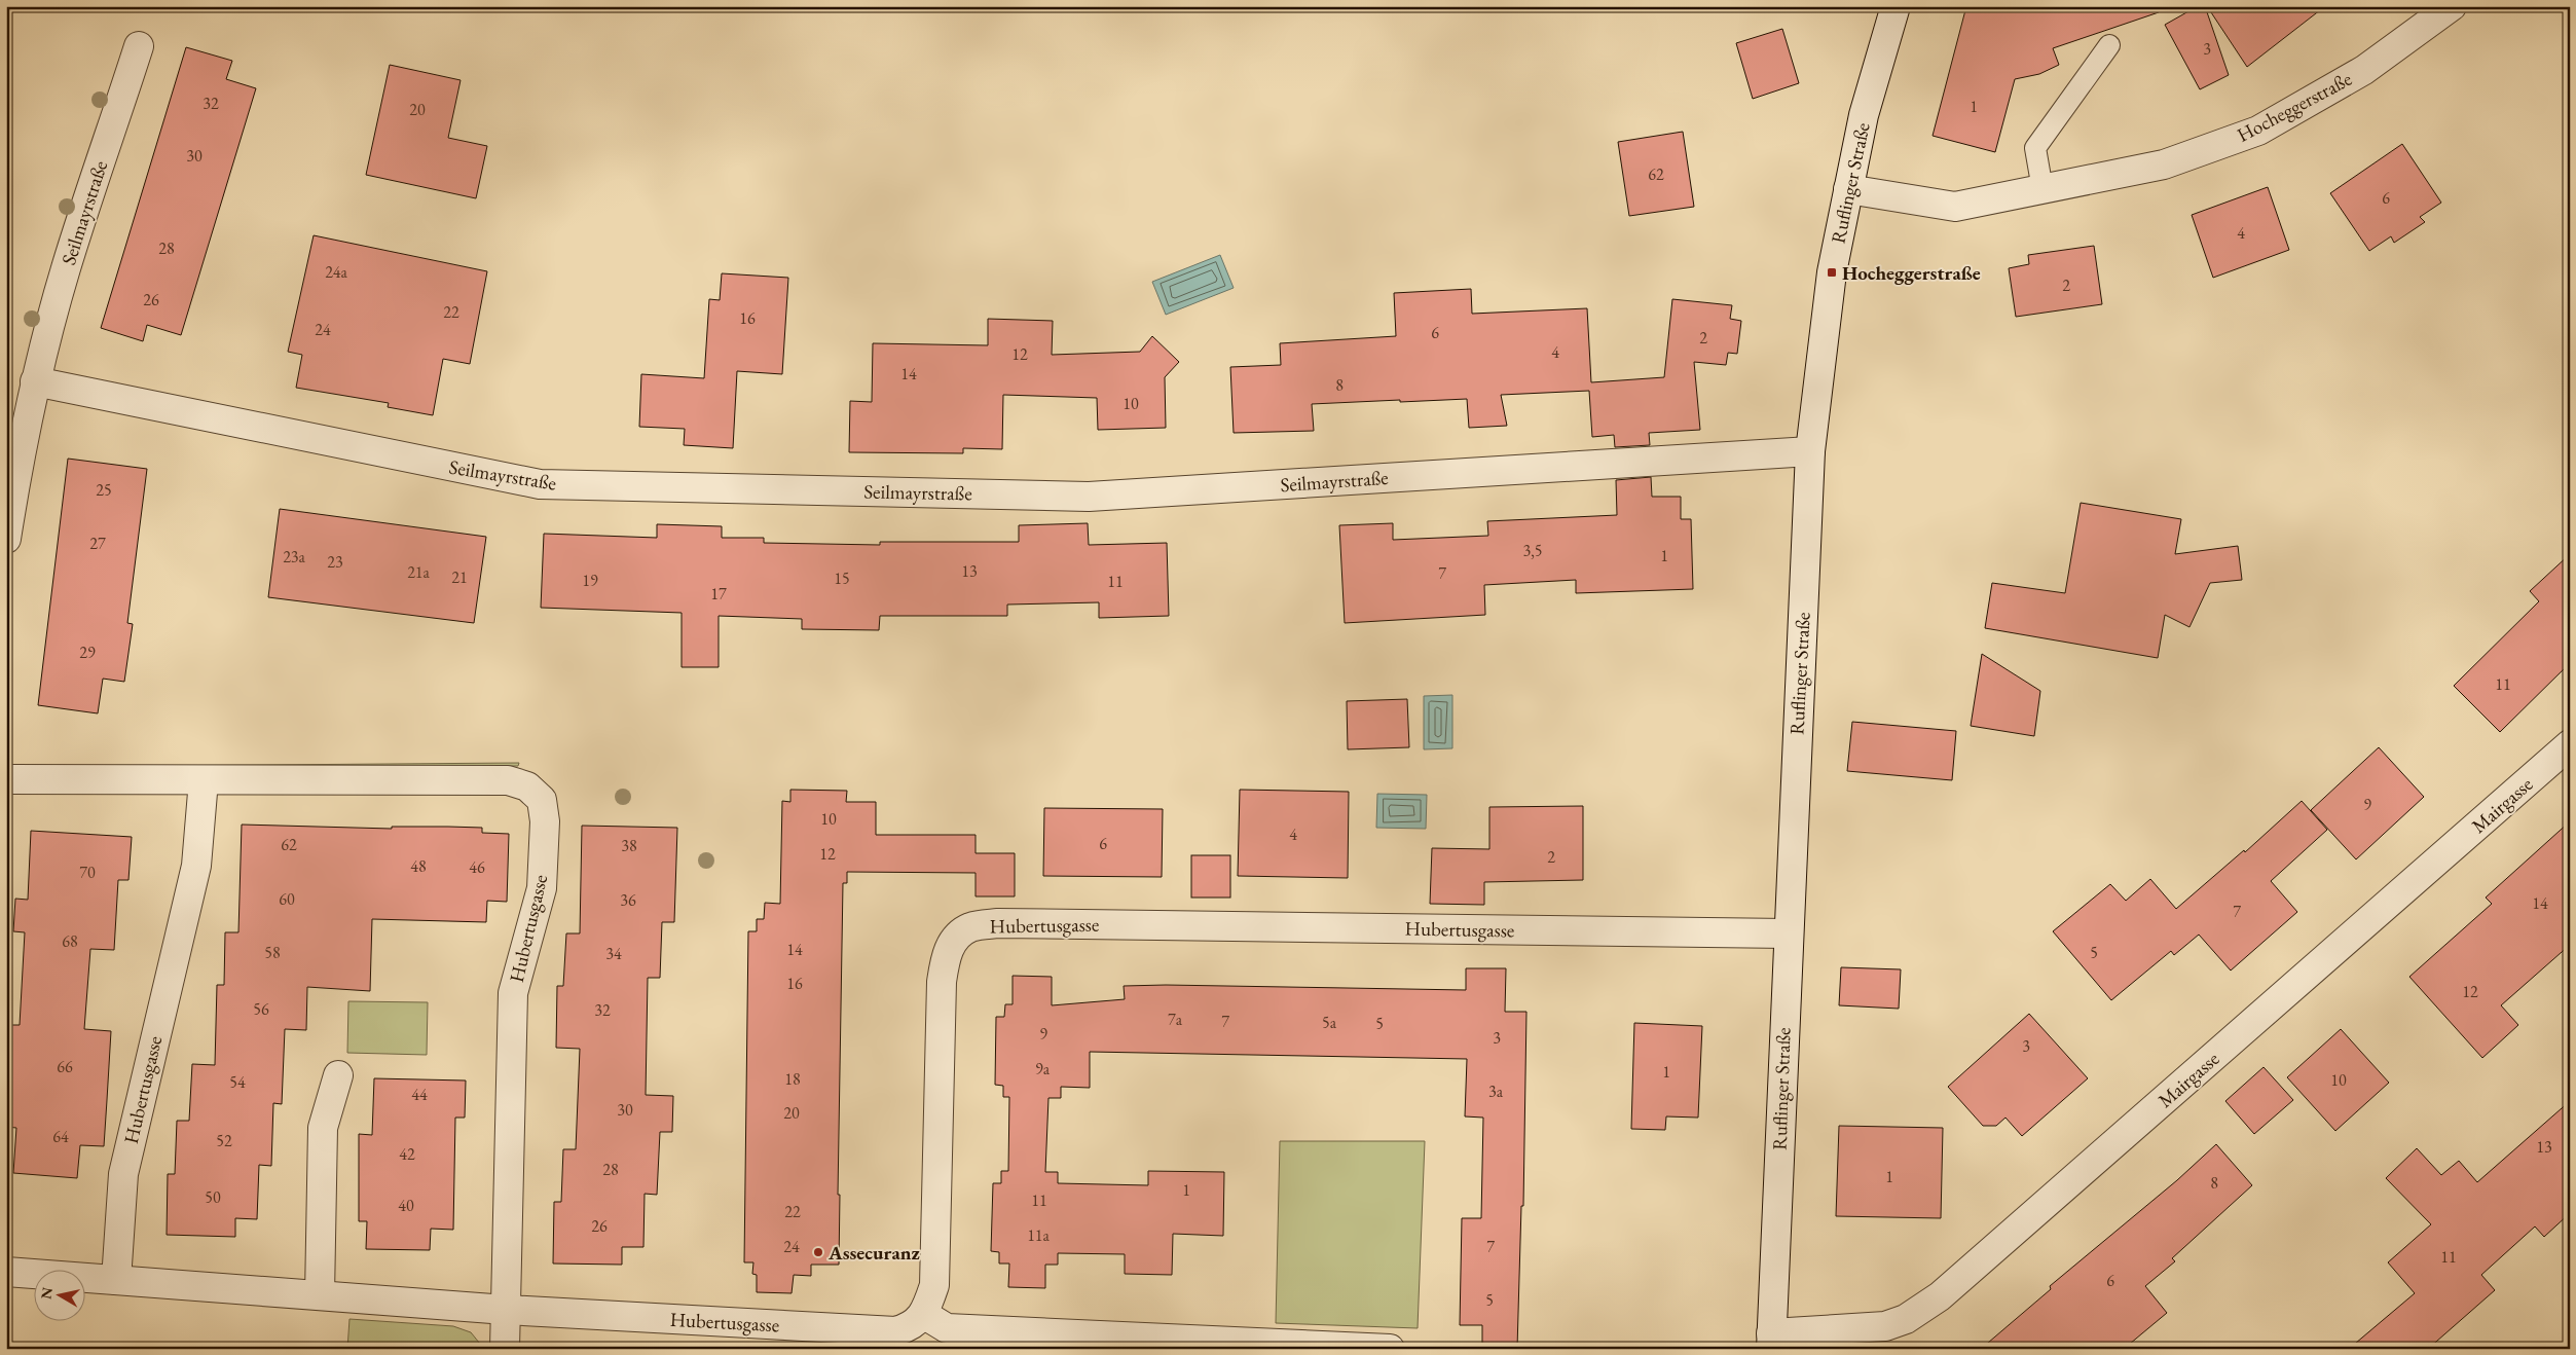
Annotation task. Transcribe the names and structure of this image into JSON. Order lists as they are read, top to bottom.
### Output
{
  "streets": {
    "street": [
      "Hocheggerstraße",
      "Ruflinger Straße",
      "Seilmayrstraße",
      "Mairgasse",
      "Hubertusgasse"
    ]
  },
  "crossings": [
    ["Hocheggerstraße", "Ruflinger Straße"],
    ["Ruflinger Straße", "Seilmayrstraße"],
    ["Ruflinger Straße", "Mairgasse"],
    ["Ruflinger Straße", "Hubertusgasse"]
  ],
  "places": {
    "transit": ["Hocheggerstraße"],
    "other": ["Assecuranz"]
  },
  "house_numbers": [
    "3",
    "32",
    "1",
    "20",
    "30",
    "62",
    "6",
    "4",
    "28",
    "24a",
    "2",
    "26",
    "22",
    "16",
    "24",
    "6",
    "2",
    "4",
    "12",
    "14",
    "8",
    "10",
    "25",
    "27",
    "3,5",
    "1",
    "23a",
    "23",
    "13",
    "21a",
    "7",
    "21",
    "15",
    "19",
    "11",
    "17",
    "29",
    "11",
    "9",
    "10",
    "4",
    "6",
    "62",
    "38",
    "12",
    "2",
    "48",
    "46",
    "70",
    "60",
    "36",
    "14",
    "7",
    "68",
    "14",
    "58",
    "5",
    "34",
    "16",
    "12",
    "56",
    "32",
    "7a",
    "7",
    "5a",
    "5",
    "9",
    "3",
    "3",
    "66",
    "9a",
    "1",
    "18",
    "10",
    "54",
    "3a",
    "44",
    "30",
    "20",
    "64",
    "52",
    "13",
    "42",
    "28",
    "1",
    "8",
    "1",
    "50",
    "11",
    "40",
    "22",
    "26",
    "11a",
    "24",
    "7",
    "11",
    "6",
    "5"
  ],
  "north": "left"
}
